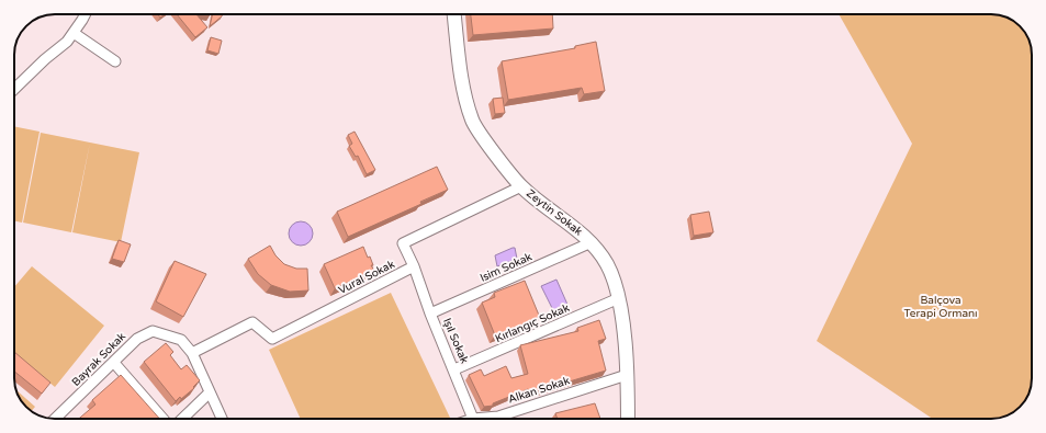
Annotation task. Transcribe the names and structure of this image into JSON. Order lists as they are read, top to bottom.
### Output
{
  "streets": {
    "street": [
      "Zeytin Sokak",
      "Isim Sokak",
      "Vural Sokak",
      "Kırlangıç Sokak",
      "Işıl Sokak",
      "Bayrak Sokak",
      "Alkan Sokak"
    ]
  },
  "crossings": [
    ["Zeytin Sokak", "Isim Sokak"],
    ["Zeytin Sokak", "Kırlangıç Sokak"],
    ["Zeytin Sokak", "Alkan Sokak"],
    ["Isim Sokak", "Işıl Sokak"],
    ["Vural Sokak", "Işıl Sokak"],
    ["Vural Sokak", "Bayrak Sokak"],
    ["Kırlangıç Sokak", "Işıl Sokak"]
  ],
  "parks": ["Balçova Terapi Ormanı"]
}
